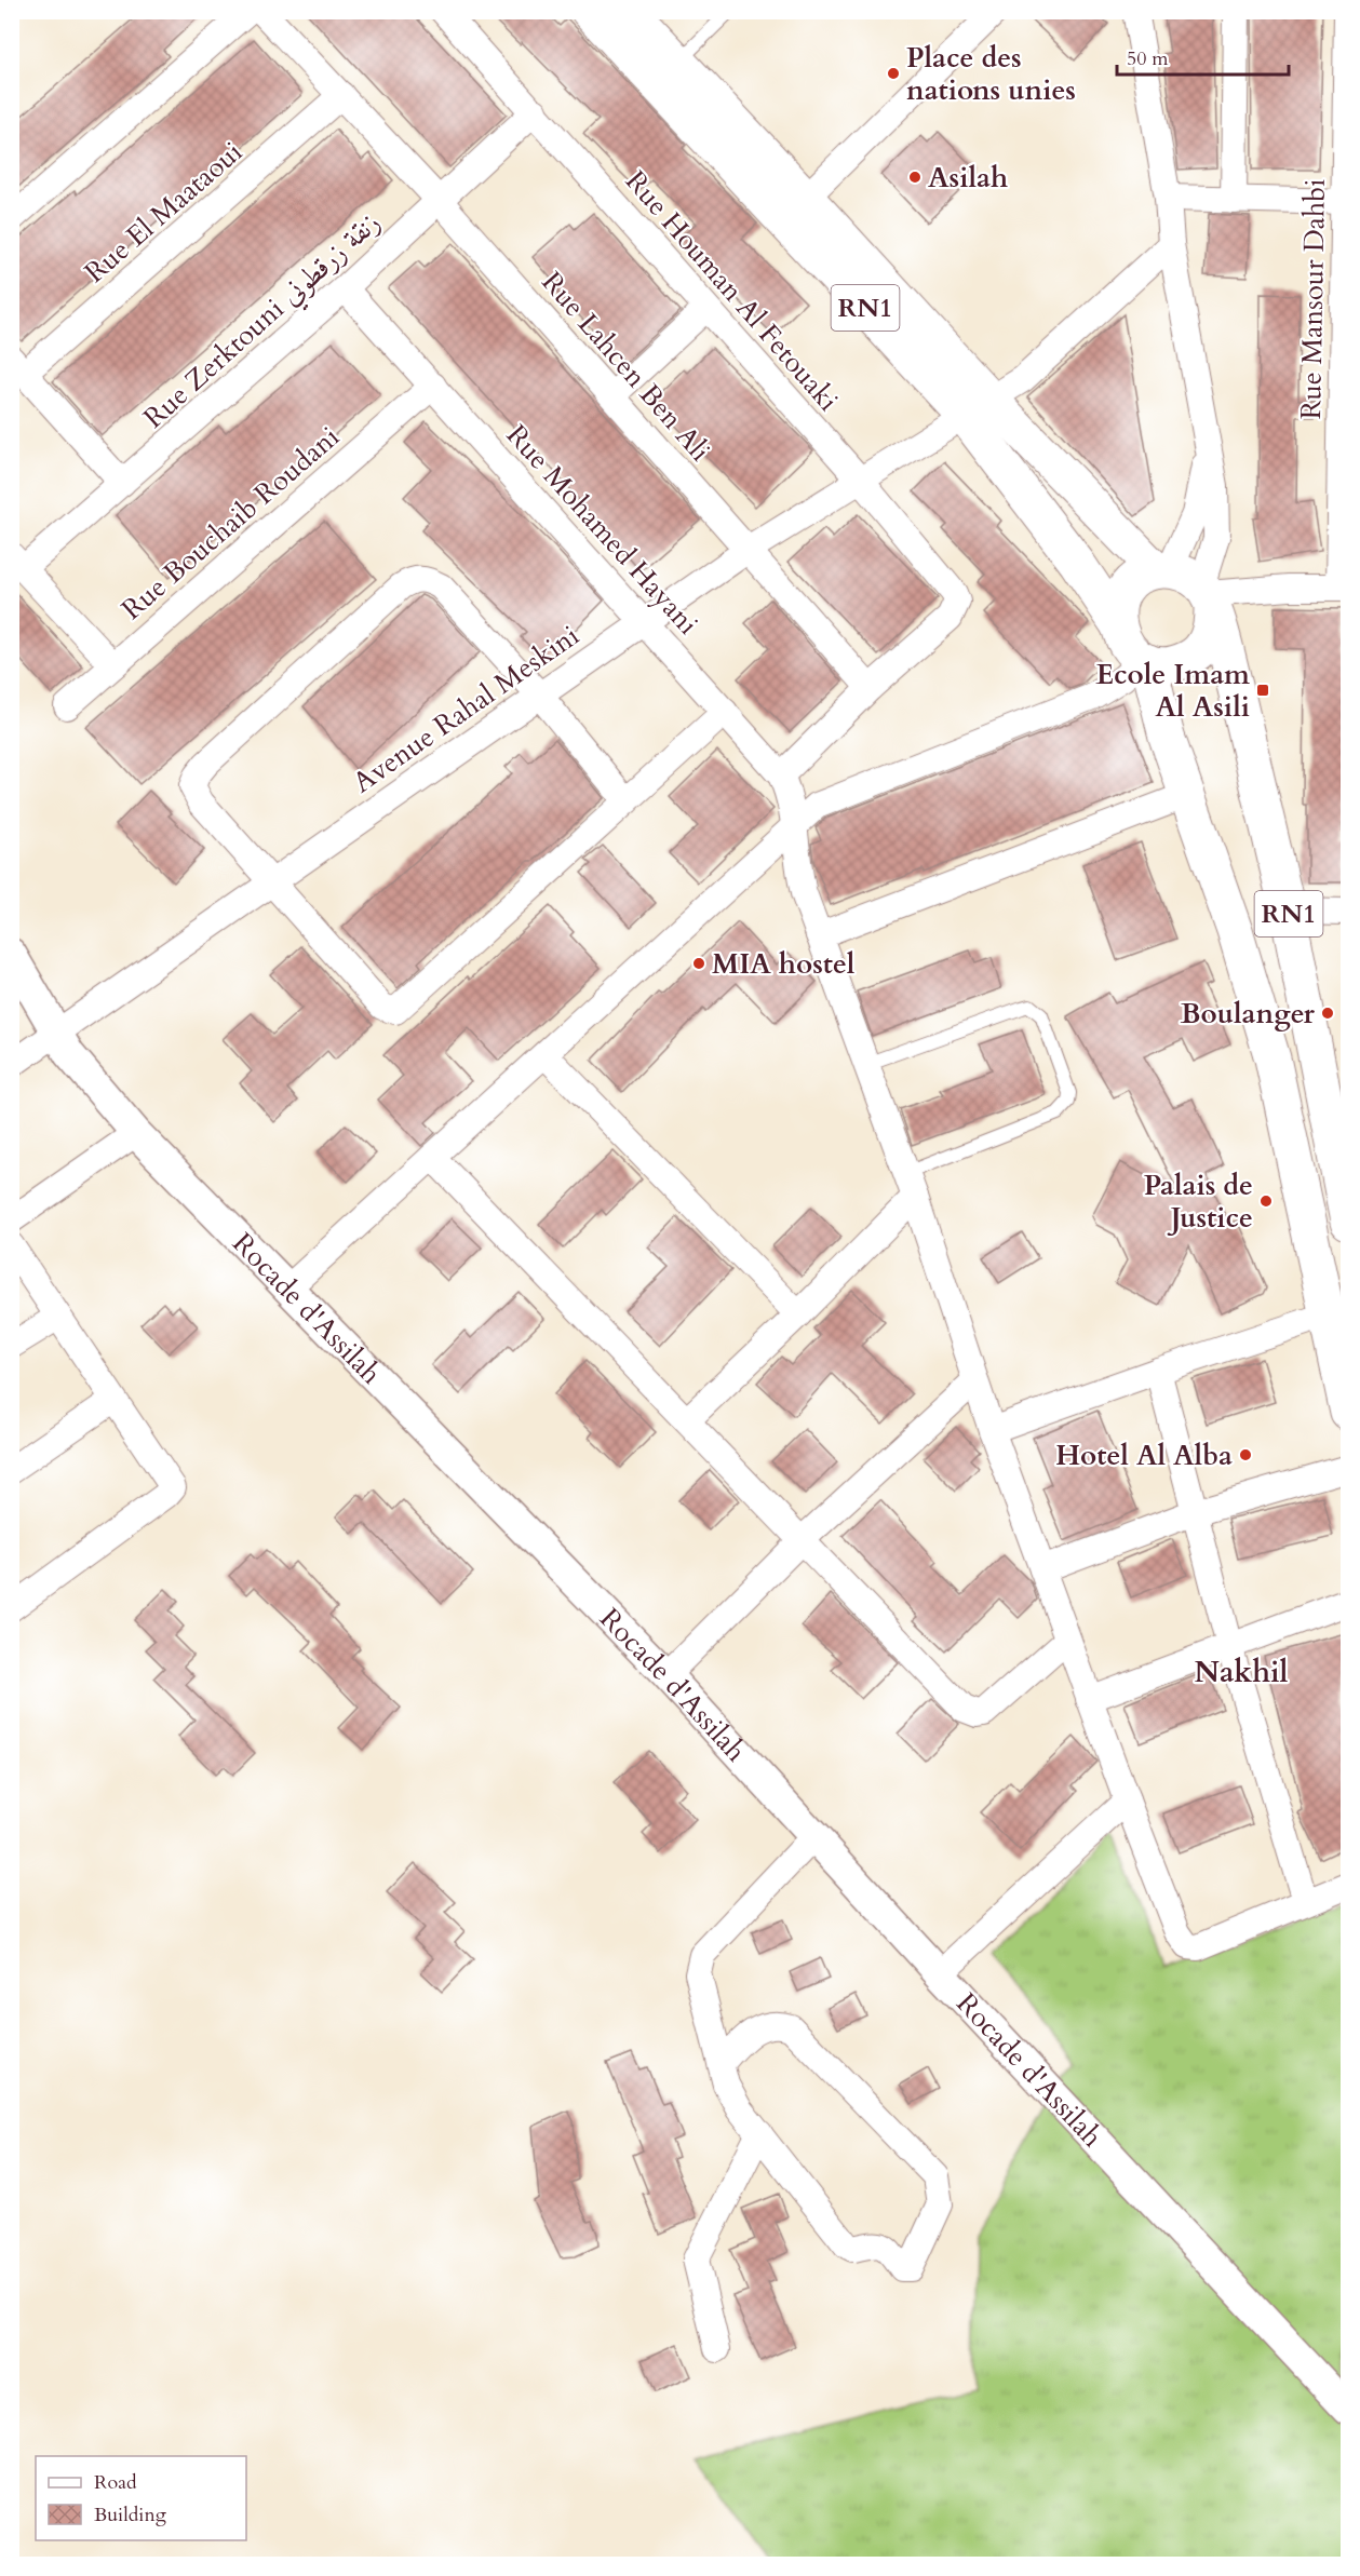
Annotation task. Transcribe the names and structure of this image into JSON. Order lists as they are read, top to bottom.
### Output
{
  "streets": {
    "main road": ["RN1"],
    "street": [
      "Rue El Maataoui",
      "Rue Houman Al Fetouaki",
      "Rue Mansour Dahbi",
      "Rue Zerktouni زنقة زرقطوني",
      "Rue Lahcen Ben Ali",
      "Rue Bouchaib Roudani",
      "Rue Mohamed Hayani",
      "Avenue Rahal Meskini",
      "Rocade d'Assilah"
    ]
  },
  "crossings": [
    ["Rue El Maataoui", "Rue Lahcen Ben Ali"],
    ["Rue Houman Al Fetouaki", "Rue Zerktouni زنقة زرقطوني"],
    ["Rue Houman Al Fetouaki", "Rue Lahcen Ben Ali"],
    ["Rue Houman Al Fetouaki", "Avenue Rahal Meskini"],
    ["RN1", "Avenue Rahal Meskini"],
    ["Rue Zerktouni زنقة زرقطوني", "Rue Lahcen Ben Ali"],
    ["Rue Zerktouni زنقة زرقطوني", "Rue Mohamed Hayani"],
    ["Rue Lahcen Ben Ali", "Avenue Rahal Meskini"],
    ["Rue Bouchaib Roudani", "Rue Mohamed Hayani"],
    ["Rue Mohamed Hayani", "Avenue Rahal Meskini"],
    ["Avenue Rahal Meskini", "Rocade d'Assilah"]
  ],
  "districts": ["Nakhil"],
  "places": {
    "other": [
      "Place des nations unies",
      "Asilah",
      "MIA hostel",
      "Boulanger",
      "Palais de Justice",
      "Hotel Al Alba"
    ],
    "transit": ["Ecole Imam Al Asili"]
  },
  "legend": ["Road", "Building"],
  "scale_bar": "50 m"
}
